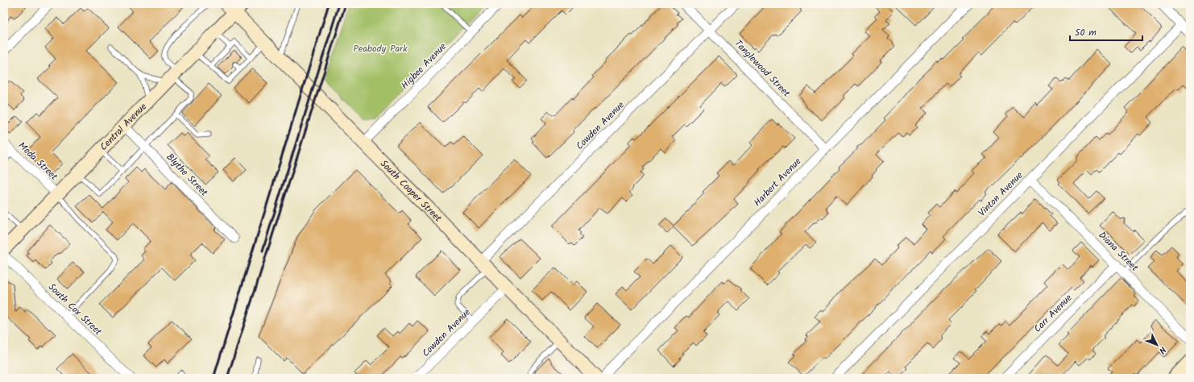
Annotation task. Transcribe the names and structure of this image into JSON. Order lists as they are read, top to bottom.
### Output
{
  "streets": {
    "main road": ["Central Avenue", "South Cooper Street"],
    "street": [
      "Higbee Avenue",
      "Tanglewood Street",
      "Cowden Avenue",
      "Meda Street",
      "Blythe Street",
      "Harbert Avenue",
      "Vinton Avenue",
      "Diana Street",
      "South Cox Street",
      "Carr Avenue"
    ]
  },
  "crossings": [
    ["Higbee Avenue", "South Cooper Street"],
    ["Tanglewood Street", "Cowden Avenue"],
    ["Tanglewood Street", "Harbert Avenue"],
    ["Cowden Avenue", "South Cooper Street"],
    ["Central Avenue", "Meda Street"],
    ["Central Avenue", "Blythe Street"],
    ["Central Avenue", "South Cooper Street"],
    ["Vinton Avenue", "Diana Street"],
    ["Diana Street", "Carr Avenue"]
  ],
  "parks": ["Peabody Park"],
  "scale_bar": "50 m",
  "north": "bottom right"
}
